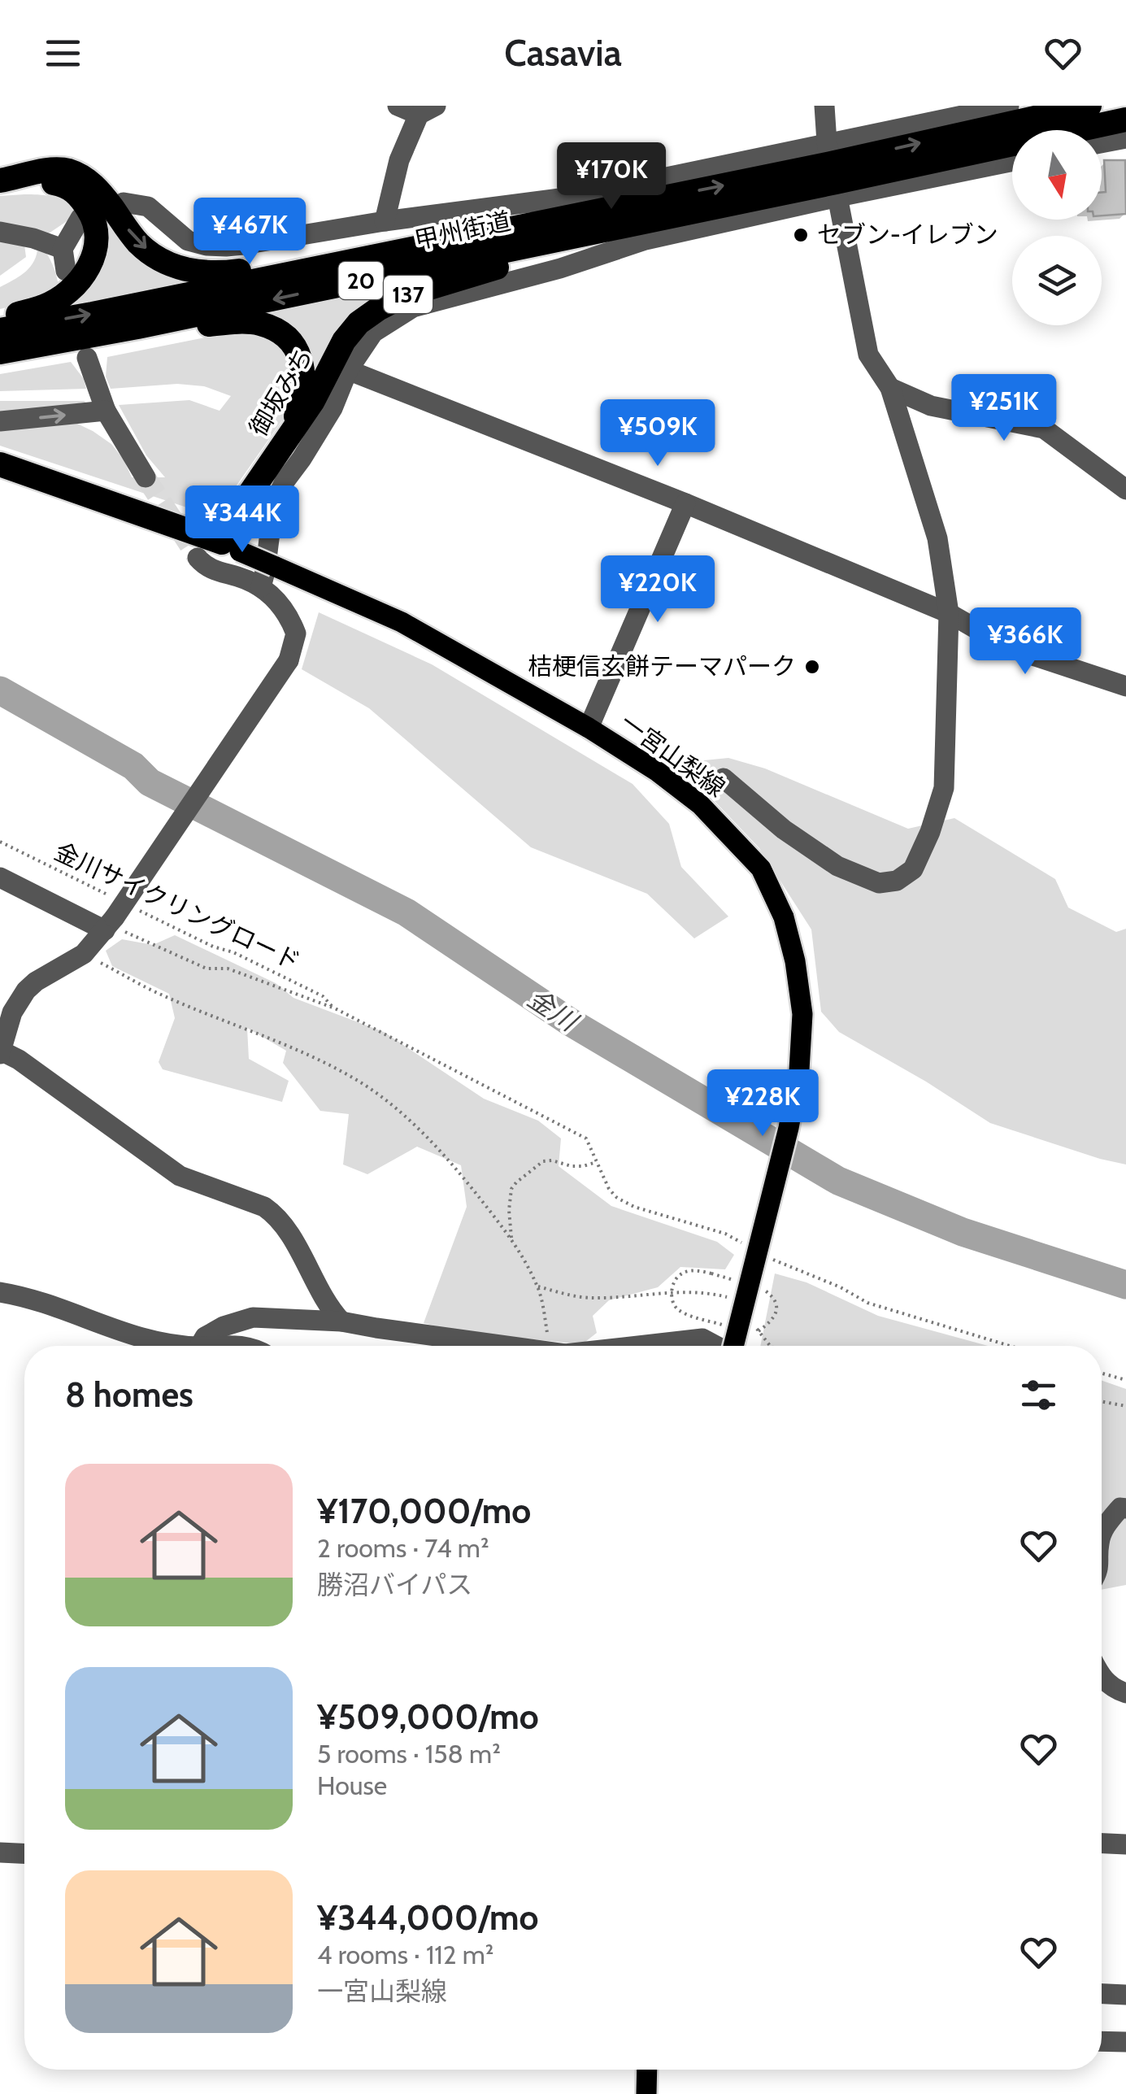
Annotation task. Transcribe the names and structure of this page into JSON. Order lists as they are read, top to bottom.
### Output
{
  "streets": {
    "highway": [
      "甲州街道",
      "20",
      "137",
      "御坂みち"
    ],
    "main road": ["一宮山梨線"],
    "path": ["金川サイクリングロード"]
  },
  "crossings": [
    ["甲州街道", "20"],
    ["甲州街道", "御坂みち"],
    ["20", "137"],
    ["御坂みち", "一宮山梨線"]
  ],
  "water": ["金川"],
  "places": ["セブン-イレブン", "桔梗信玄餅テーマパーク"],
  "north": "bottom",
  "page": {
    "header": "Casavia",
    "price": [
      "¥170K",
      "¥467K",
      "¥251K",
      "¥509K",
      "¥344K",
      "¥220K",
      "¥366K",
      "¥228K"
    ],
    "heading": "8 homes",
    "list": [
      {
        "name": "¥170,000/mo",
        "note": "2 rooms · 74 m² · 勝沼バイパス"
      },
      {
        "name": "¥509,000/mo",
        "note": "5 rooms · 158 m² · House"
      },
      {
        "name": "¥344,000/mo",
        "note": "4 rooms · 112 m² · 一宮山梨線"
      }
    ]
  }
}
